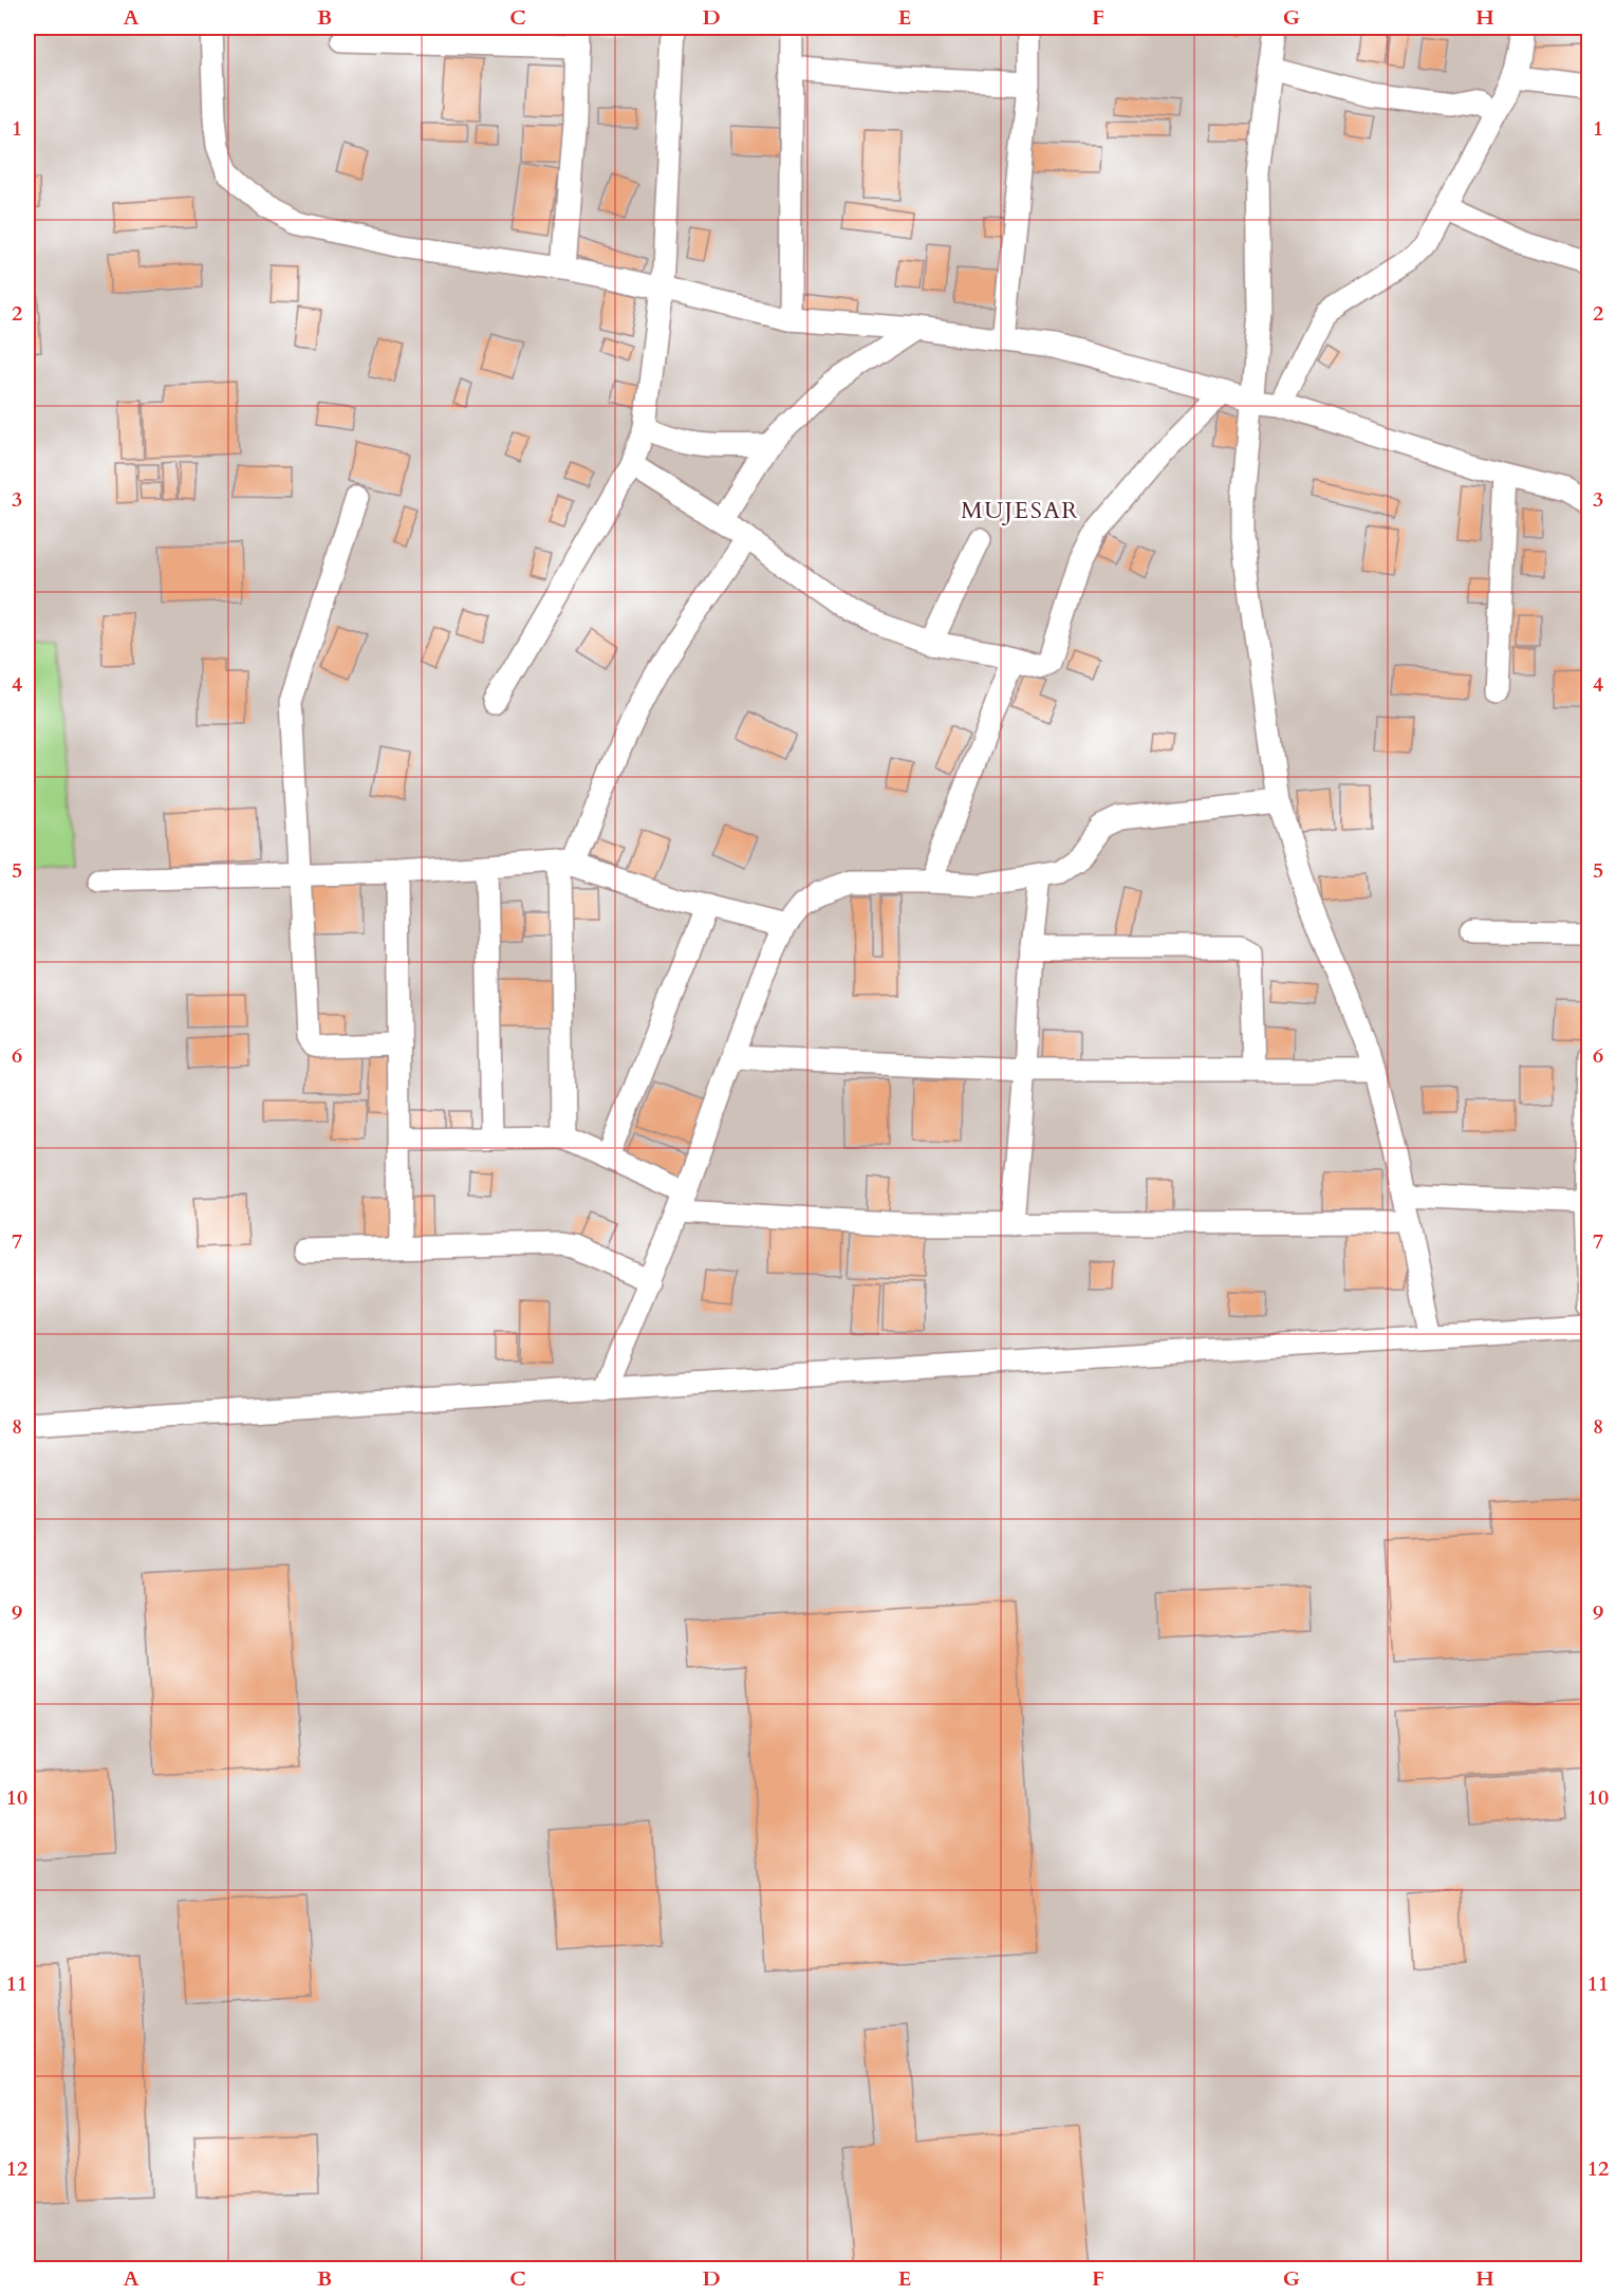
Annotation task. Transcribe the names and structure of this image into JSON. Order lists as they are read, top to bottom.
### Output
{
  "districts": ["MUJESAR"],
  "grid": {
    "columns": [
      "A",
      "B",
      "C",
      "D",
      "E",
      "F",
      "G",
      "H"
    ],
    "rows": [
      "1",
      "2",
      "3",
      "4",
      "5",
      "6",
      "7",
      "8",
      "9",
      "10",
      "11",
      "12"
    ]
  }
}
